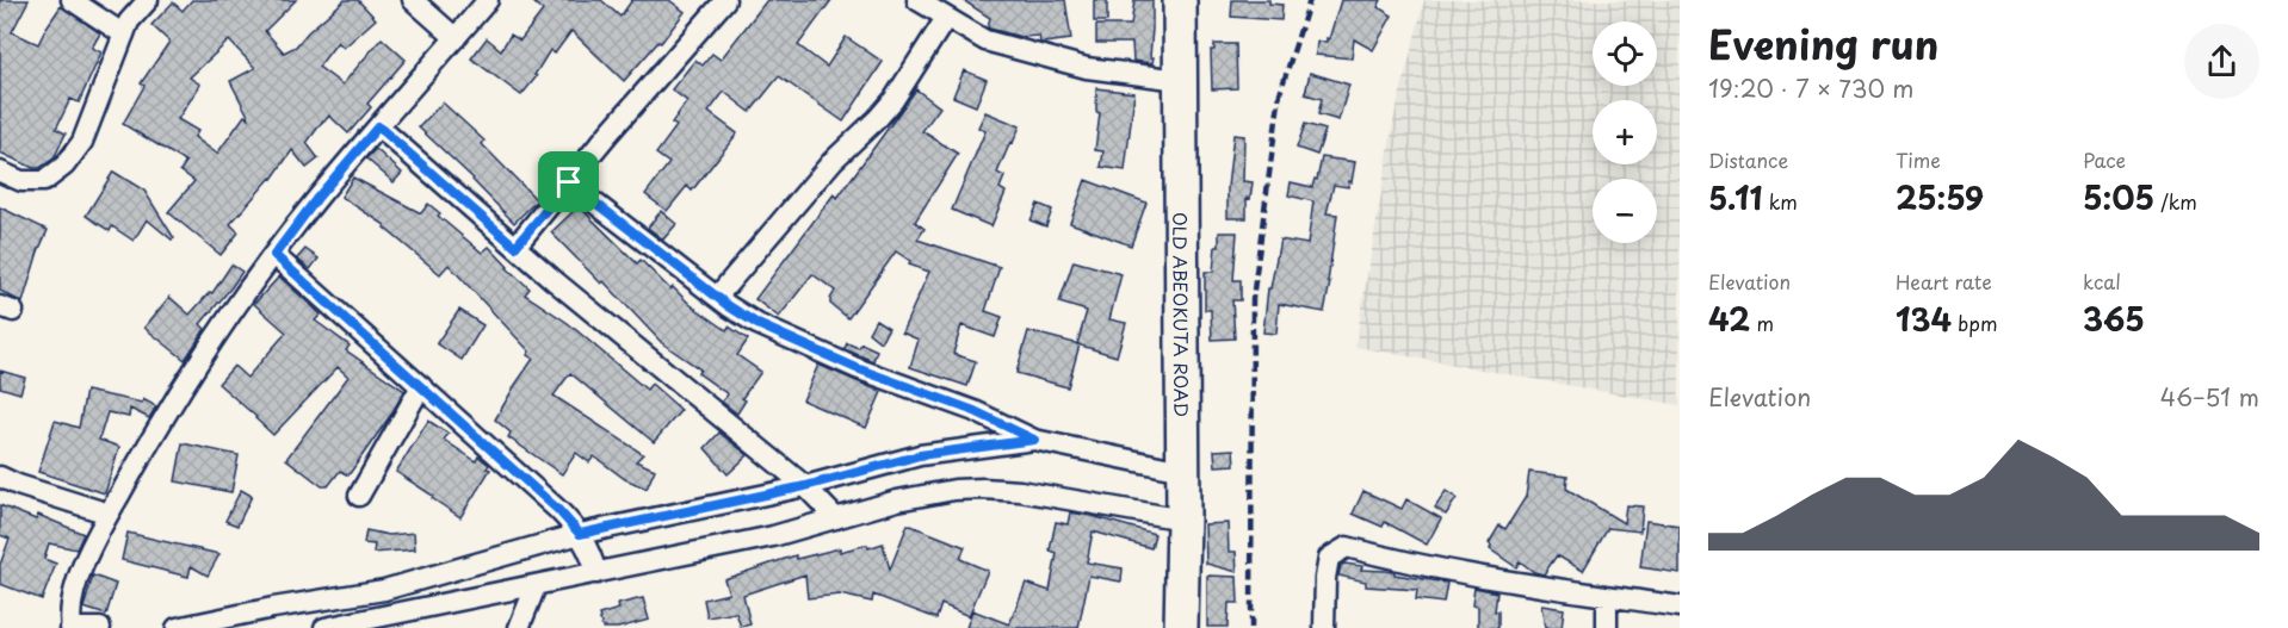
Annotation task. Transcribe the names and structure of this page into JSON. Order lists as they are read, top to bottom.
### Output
{
  "streets": {
    "highway": ["OLD ABEOKUTA ROAD"]
  },
  "page": {
    "heading": ["Evening run", "19:20 · 7 × 730 m"],
    "map_buttons": ["+", "−"],
    "stats": [
      ["Distance", "5.11 km"],
      ["Time", "25:59"],
      ["Pace", "5:05 /km"],
      ["Elevation", "42 m"],
      ["Heart rate", "134 bpm"],
      ["kcal", "365"]
    ],
    "chart": ["Elevation", "46–51 m"]
  }
}
